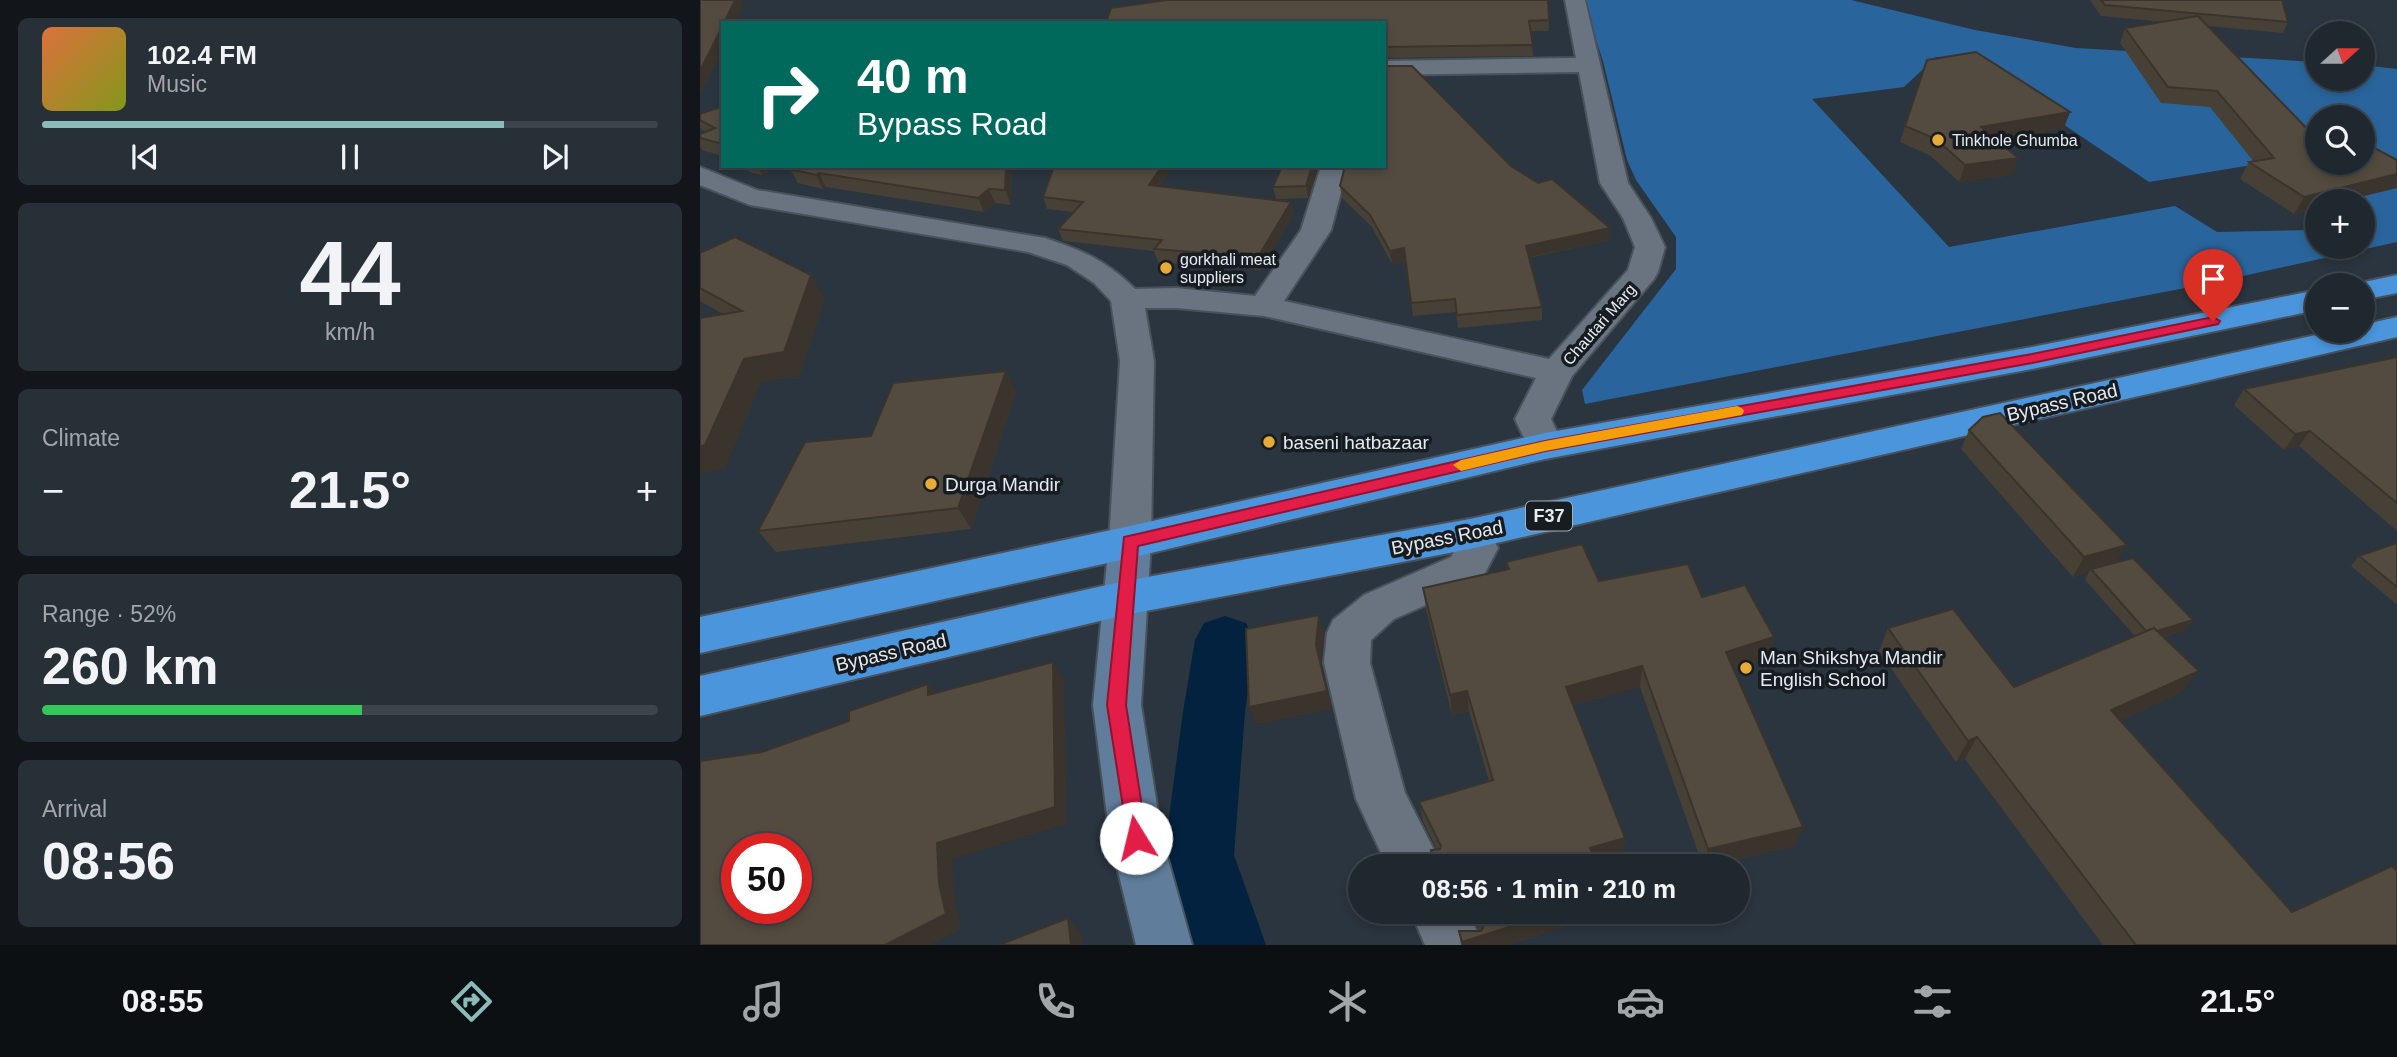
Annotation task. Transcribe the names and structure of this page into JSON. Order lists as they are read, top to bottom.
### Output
{
  "streets": {
    "highway": ["Bypass Road", "F37"],
    "street": ["Chautari Marg"]
  },
  "places": [
    "Tinkhole Ghumba",
    "gorkhali meat suppliers",
    "baseni hatbazaar",
    "Durga Mandir",
    "Man Shikshya Mandir English School"
  ],
  "north": "right",
  "page": {
    "map_buttons": ["+", "−"],
    "turn": ["40 m", "Bypass Road"],
    "song": ["102.4 FM", "Music"],
    "tile": [
      ["44", "km/h"],
      "Climate",
      ["Range · 52%", "260 km"],
      ["Arrival", "08:56"]
    ],
    "heat": ["−", "21.5°", "+"],
    "limit": "50",
    "trip": "08:56 · 1 min · 210 m",
    "tabs": ["08:55", "21.5°"]
  }
}
